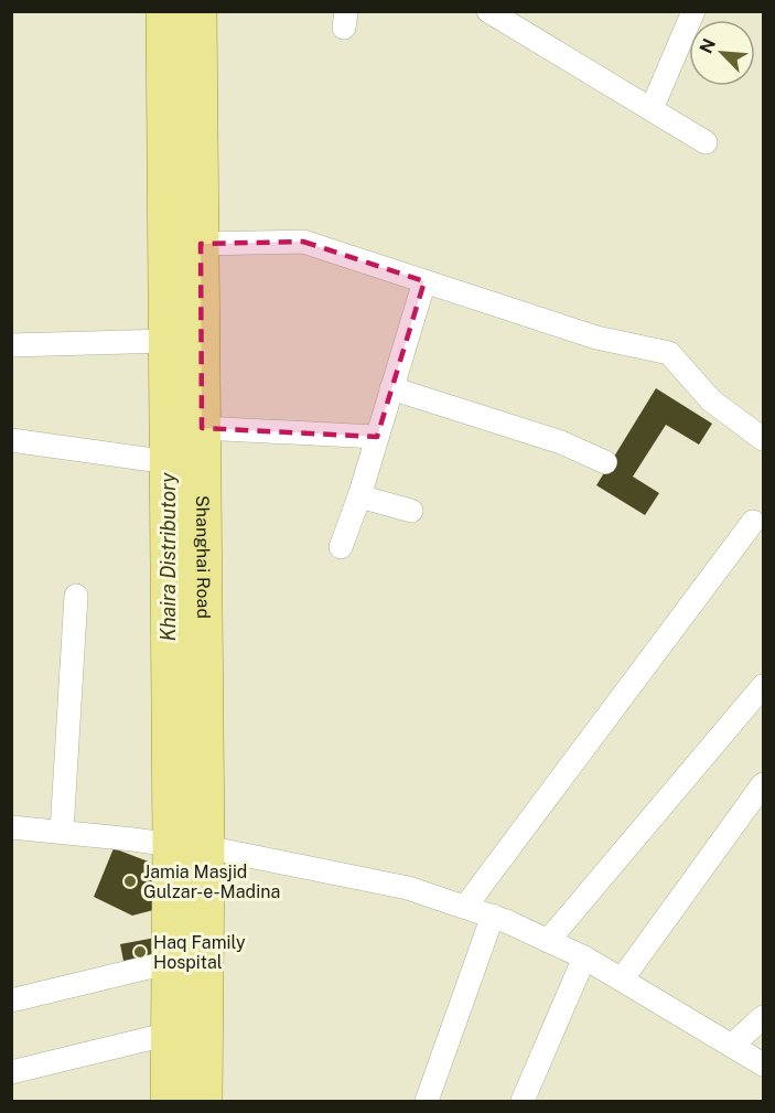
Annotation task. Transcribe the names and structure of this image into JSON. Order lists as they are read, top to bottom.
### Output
{
  "streets": {
    "main road": ["Shanghai Road"]
  },
  "water": ["Khaira Distributory"],
  "places": ["Jamia Masjid Gulzar-e-Madina", "Haq Family Hospital"],
  "north": "top left"
}
